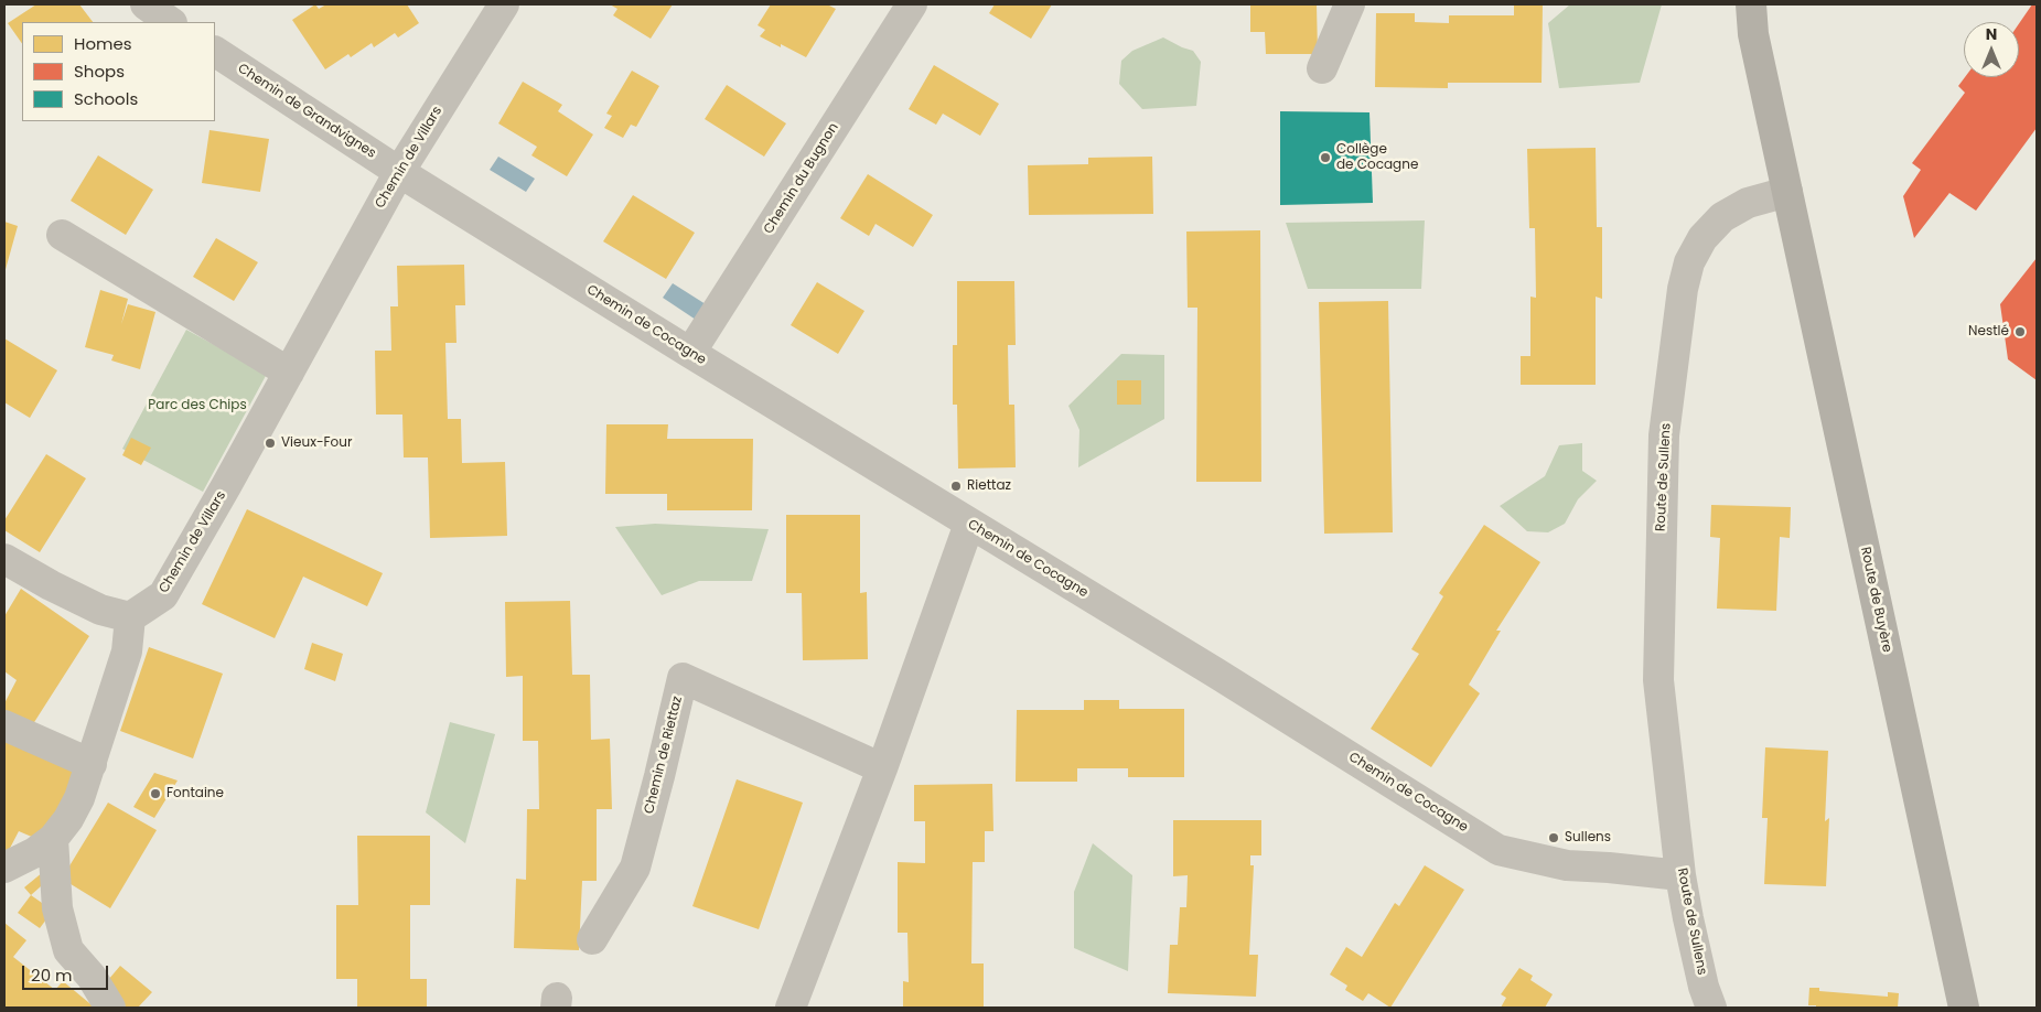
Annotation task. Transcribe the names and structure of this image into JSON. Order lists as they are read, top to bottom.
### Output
{
  "streets": {
    "main road": ["Route de Buyère"],
    "street": [
      "Chemin de Grandvignes",
      "Chemin de Villars",
      "Chemin du Bugnon",
      "Chemin de Cocagne",
      "Route de Sullens",
      "Chemin de Riettaz"
    ]
  },
  "crossings": [
    ["Chemin de Grandvignes", "Chemin de Villars"],
    ["Chemin de Grandvignes", "Chemin de Cocagne"],
    ["Chemin de Villars", "Chemin de Cocagne"],
    ["Chemin du Bugnon", "Chemin de Cocagne"],
    ["Chemin de Cocagne", "Route de Sullens"],
    ["Route de Sullens", "Route de Buyère"]
  ],
  "parks": ["Parc des Chips"],
  "places": [
    "Collège de Cocagne",
    "Nestlé",
    "Vieux-Four",
    "Riettaz",
    "Fontaine",
    "Sullens"
  ],
  "legend": ["Homes", "Shops", "Schools"],
  "scale_bar": "20 m",
  "north": "top"
}
